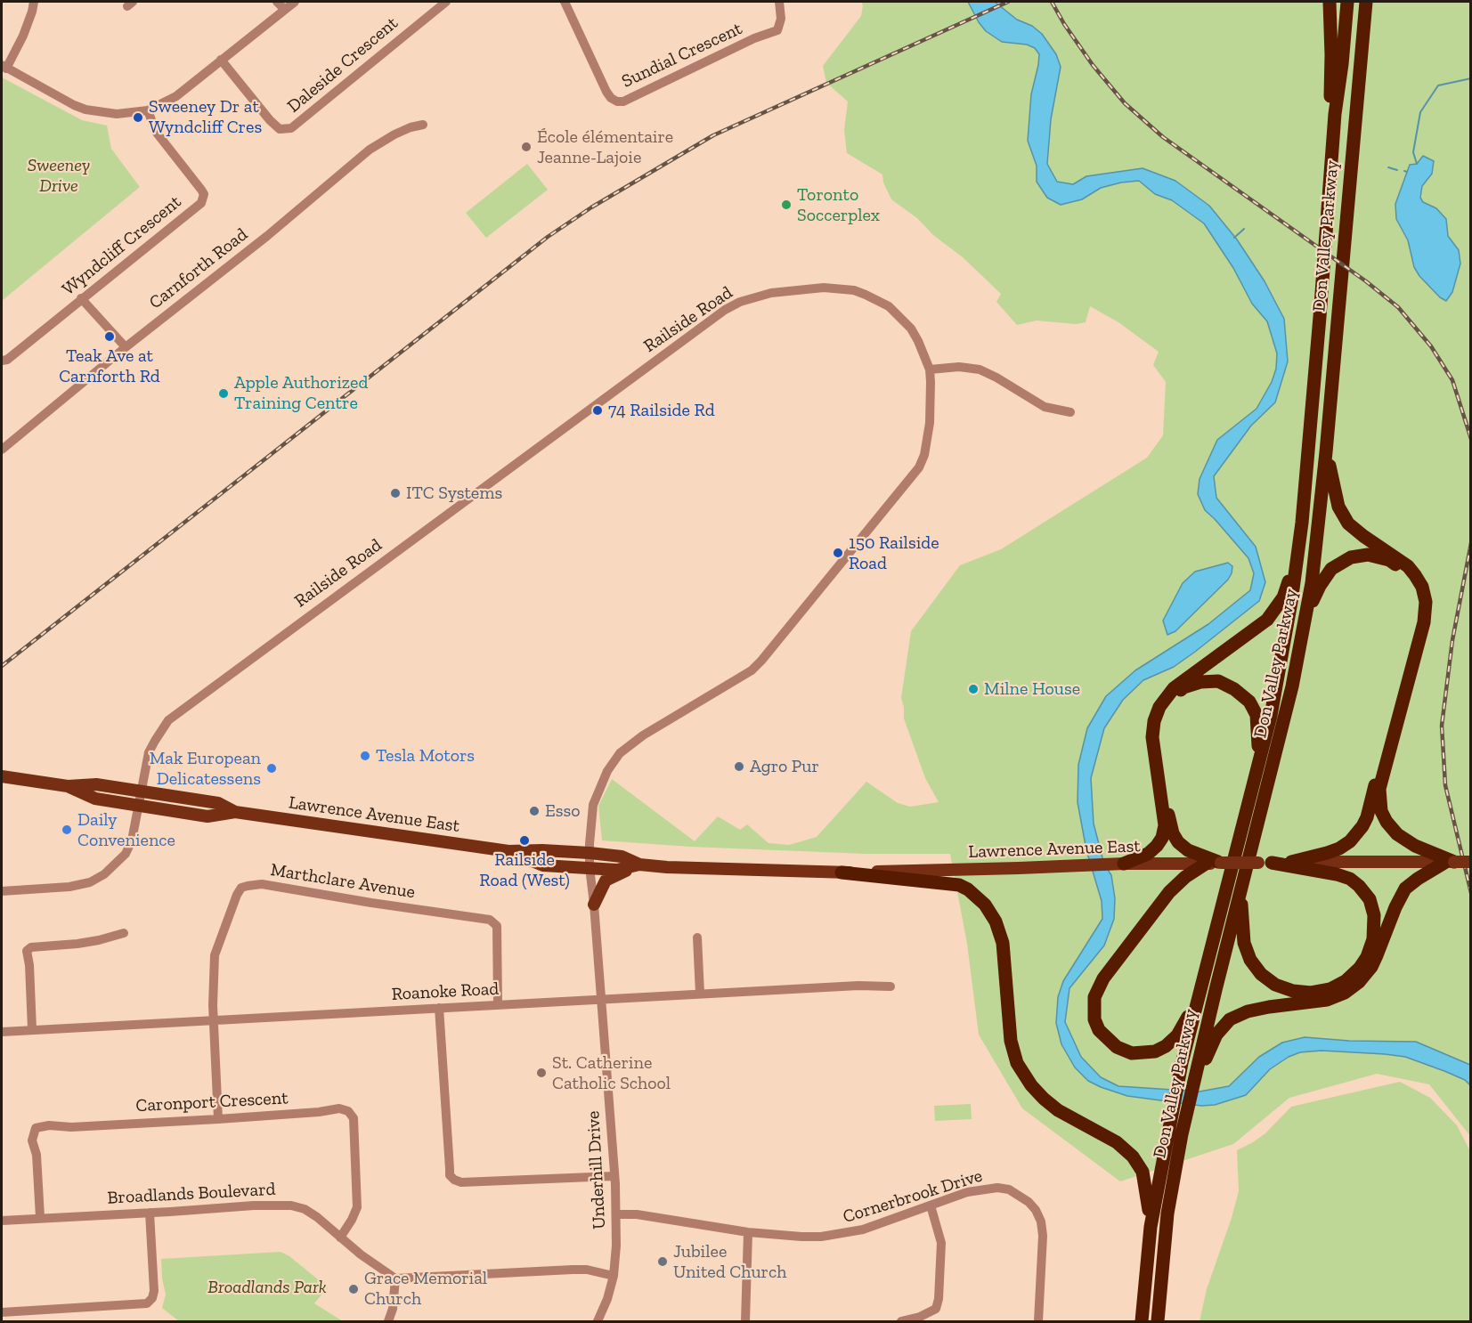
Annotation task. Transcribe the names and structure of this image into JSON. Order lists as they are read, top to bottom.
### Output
{
  "streets": {
    "highway": ["Don Valley Parkway"],
    "main road": ["Lawrence Avenue East"],
    "street": [
      "Sundial Crescent",
      "Daleside Crescent",
      "Wyndcliff Crescent",
      "Carnforth Road",
      "Railside Road",
      "Marthclare Avenue",
      "Roanoke Road",
      "Caronport Crescent",
      "Underhill Drive",
      "Broadlands Boulevard",
      "Cornerbrook Drive"
    ]
  },
  "crossings": [
    ["Railside Road", "Lawrence Avenue East"],
    ["Railside Road", "Underhill Drive"],
    ["Lawrence Avenue East", "Underhill Drive"],
    ["Marthclare Avenue", "Roanoke Road"],
    ["Roanoke Road", "Underhill Drive"],
    ["Caronport Crescent", "Broadlands Boulevard"],
    ["Underhill Drive", "Cornerbrook Drive"]
  ],
  "parks": ["Sweeney Drive", "Broadlands Park"],
  "places": [
    "Sweeney Dr at Wyndcliff Cres",
    "École élémentaire Jeanne-Lajoie",
    "Toronto Soccerplex",
    "Teak Ave at Carnforth Rd",
    "Apple Authorized Training Centre",
    "74 Railside Rd",
    "ITC Systems",
    "150 Railside Road",
    "Milne House",
    "Tesla Motors",
    "Agro Pur",
    "Mak European Delicatessens",
    "Esso",
    "Daily Convenience",
    "Railside Road (West)",
    "St. Catherine Catholic School",
    "Jubilee United Church",
    "Grace Memorial Church"
  ]
}
